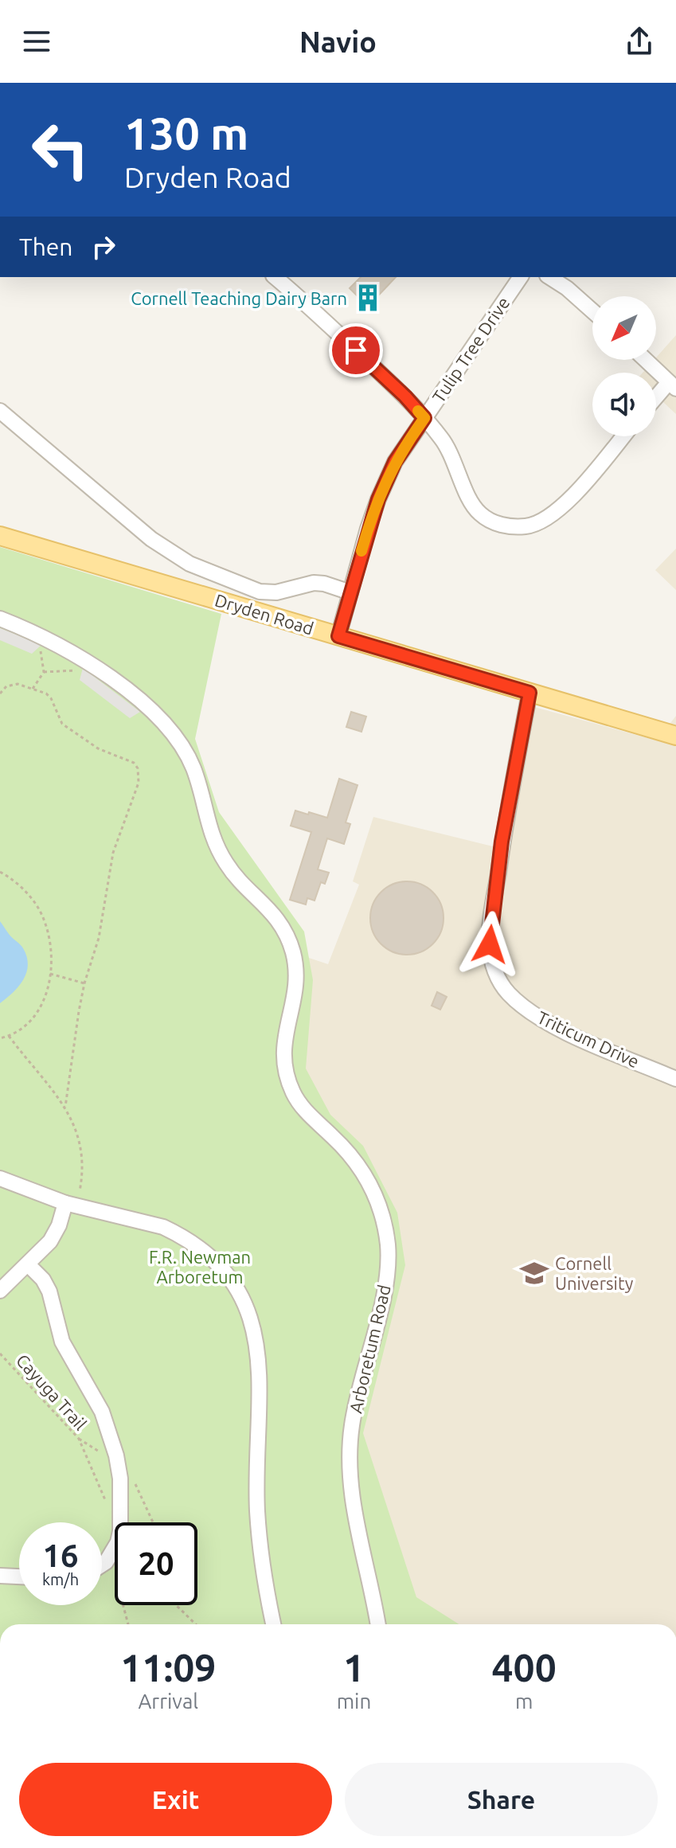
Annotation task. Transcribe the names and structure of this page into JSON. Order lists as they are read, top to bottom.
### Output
{
  "streets": {
    "main road": ["Dryden Road"],
    "street": ["Tulip Tree Drive", "Triticum Drive", "Arboretum Road"],
    "path": ["Cayuga Trail"]
  },
  "crossings": [
    ["Tulip Tree Drive", "Dryden Road"],
    ["Dryden Road", "Triticum Drive"]
  ],
  "parks": ["F.R. Newman Arboretum"],
  "places": {
    "building": ["Cornell Teaching Dairy Barn"],
    "school or university": ["Cornell University"]
  },
  "north": "bottom left",
  "page": {
    "header": "Navio",
    "turn": ["130 m", "Dryden Road"],
    "then": "Then",
    "speed": "16 km/h",
    "limit": "20",
    "eta": [
      "11:09",
      "Arrival",
      "1",
      "min",
      "400",
      "m"
    ],
    "buttons": ["Exit", "Share"]
  }
}
